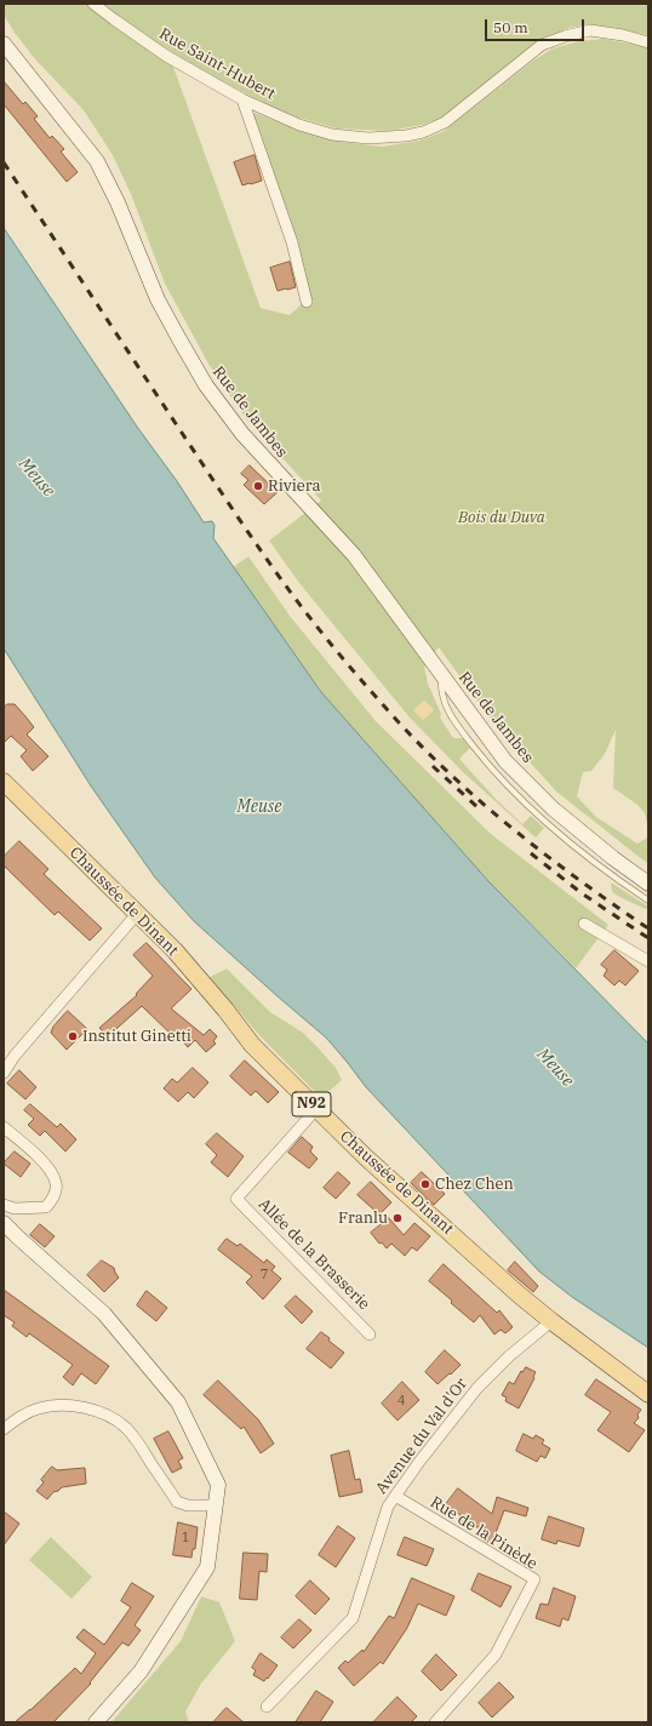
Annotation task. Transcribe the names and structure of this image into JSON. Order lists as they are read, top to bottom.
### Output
{
  "streets": {
    "main road": ["Rue de Jambes", "Chaussée de Dinant", "N92"],
    "street": [
      "Rue Saint-Hubert",
      "Allée de la Brasserie",
      "Avenue du Val d'Or",
      "Rue de la Pinède"
    ]
  },
  "crossings": [
    ["Chaussée de Dinant", "Allée de la Brasserie"],
    ["Chaussée de Dinant", "Avenue du Val d'Or"],
    ["Avenue du Val d'Or", "Rue de la Pinède"]
  ],
  "water": ["Meuse"],
  "parks": ["Bois du Duva"],
  "places": [
    "Riviera",
    "Institut Ginetti",
    "Chez Chen",
    "Franlu"
  ],
  "house_numbers": ["7", "4", "1"],
  "scale_bar": "50 m"
}
